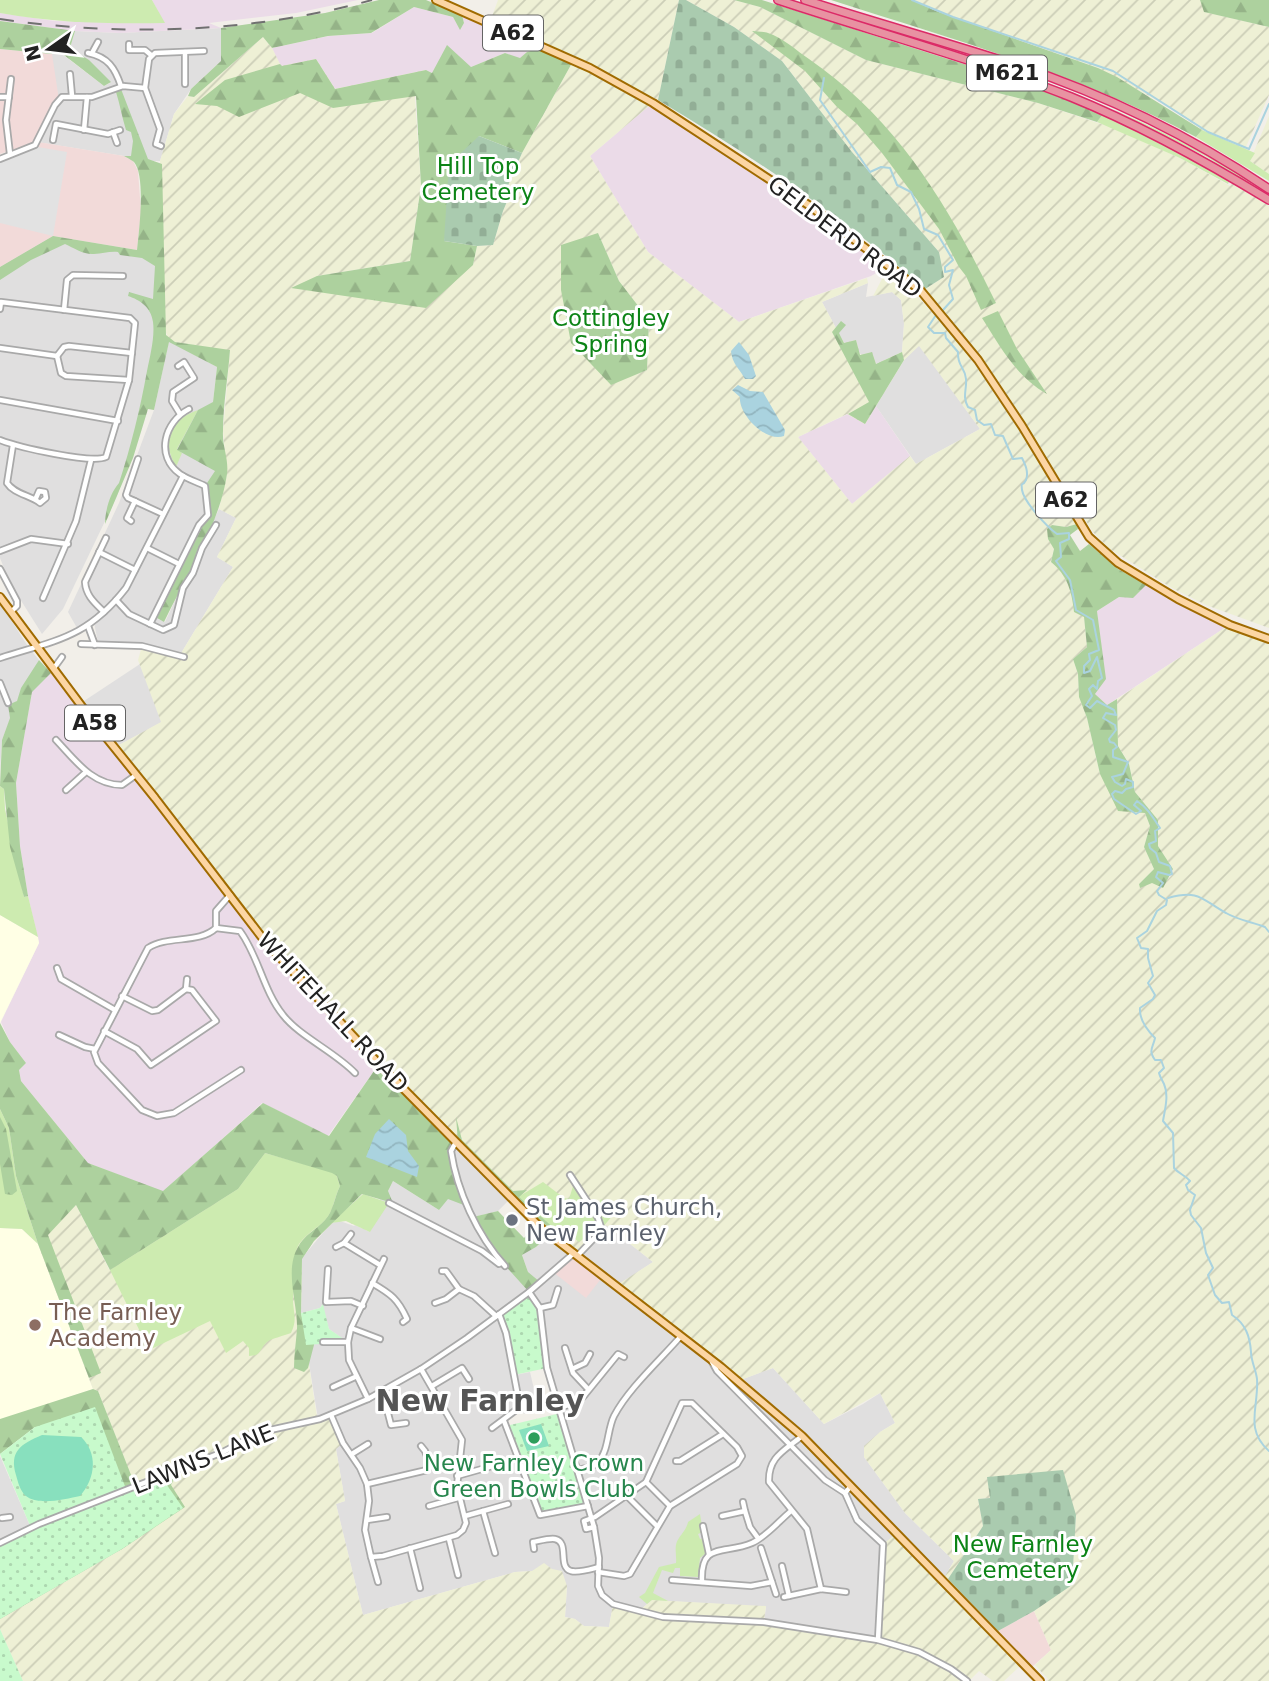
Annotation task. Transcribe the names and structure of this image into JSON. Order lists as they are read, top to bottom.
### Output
{
  "streets": {
    "highway": ["M621"],
    "main road": [
      "A62",
      "GELDERD ROAD",
      "A58",
      "WHITEHALL ROAD"
    ],
    "street": ["LAWNS LANE"]
  },
  "crossings": [
    ["WHITEHALL ROAD", "LAWNS LANE"]
  ],
  "districts": ["New Farnley"],
  "parks": ["Hill Top Cemetery", "Cottingley Spring", "New Farnley Cemetery"],
  "places": ["St James Church, New Farnley", "The Farnley Academy", "New Farnley Crown Green Bowls Club"],
  "north": "left"
}
